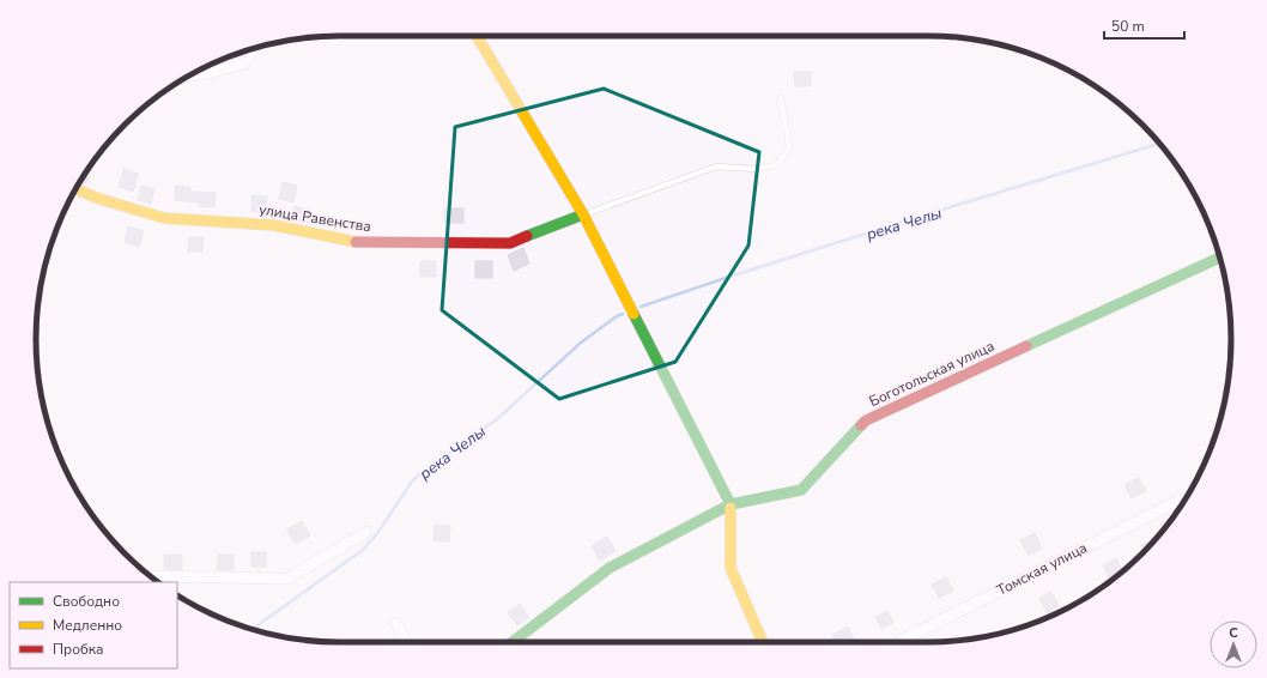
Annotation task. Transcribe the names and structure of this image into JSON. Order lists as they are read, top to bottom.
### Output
{
  "streets": {
    "street": ["улица Равенства", "Боготольская улица", "Томская улица"]
  },
  "water": ["река Челы"],
  "legend": ["Свободно", "Медленно", "Пробка"],
  "scale_bar": "50 m",
  "north": "top"
}
